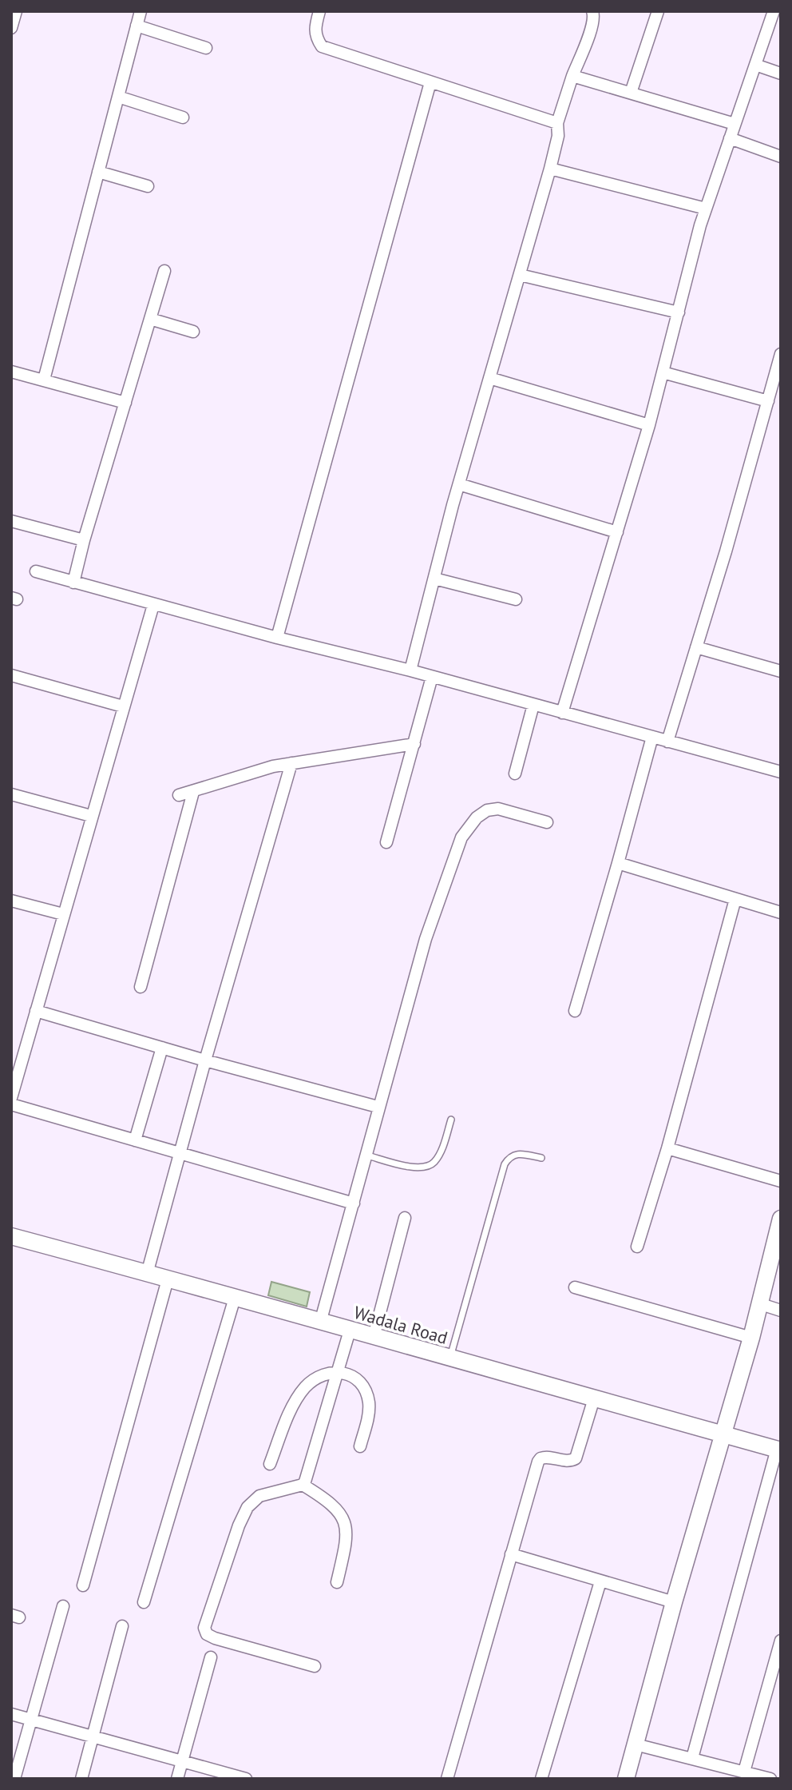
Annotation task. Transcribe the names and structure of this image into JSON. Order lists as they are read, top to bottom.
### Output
{
  "streets": {
    "street": ["Wadala Road"]
  }
}
